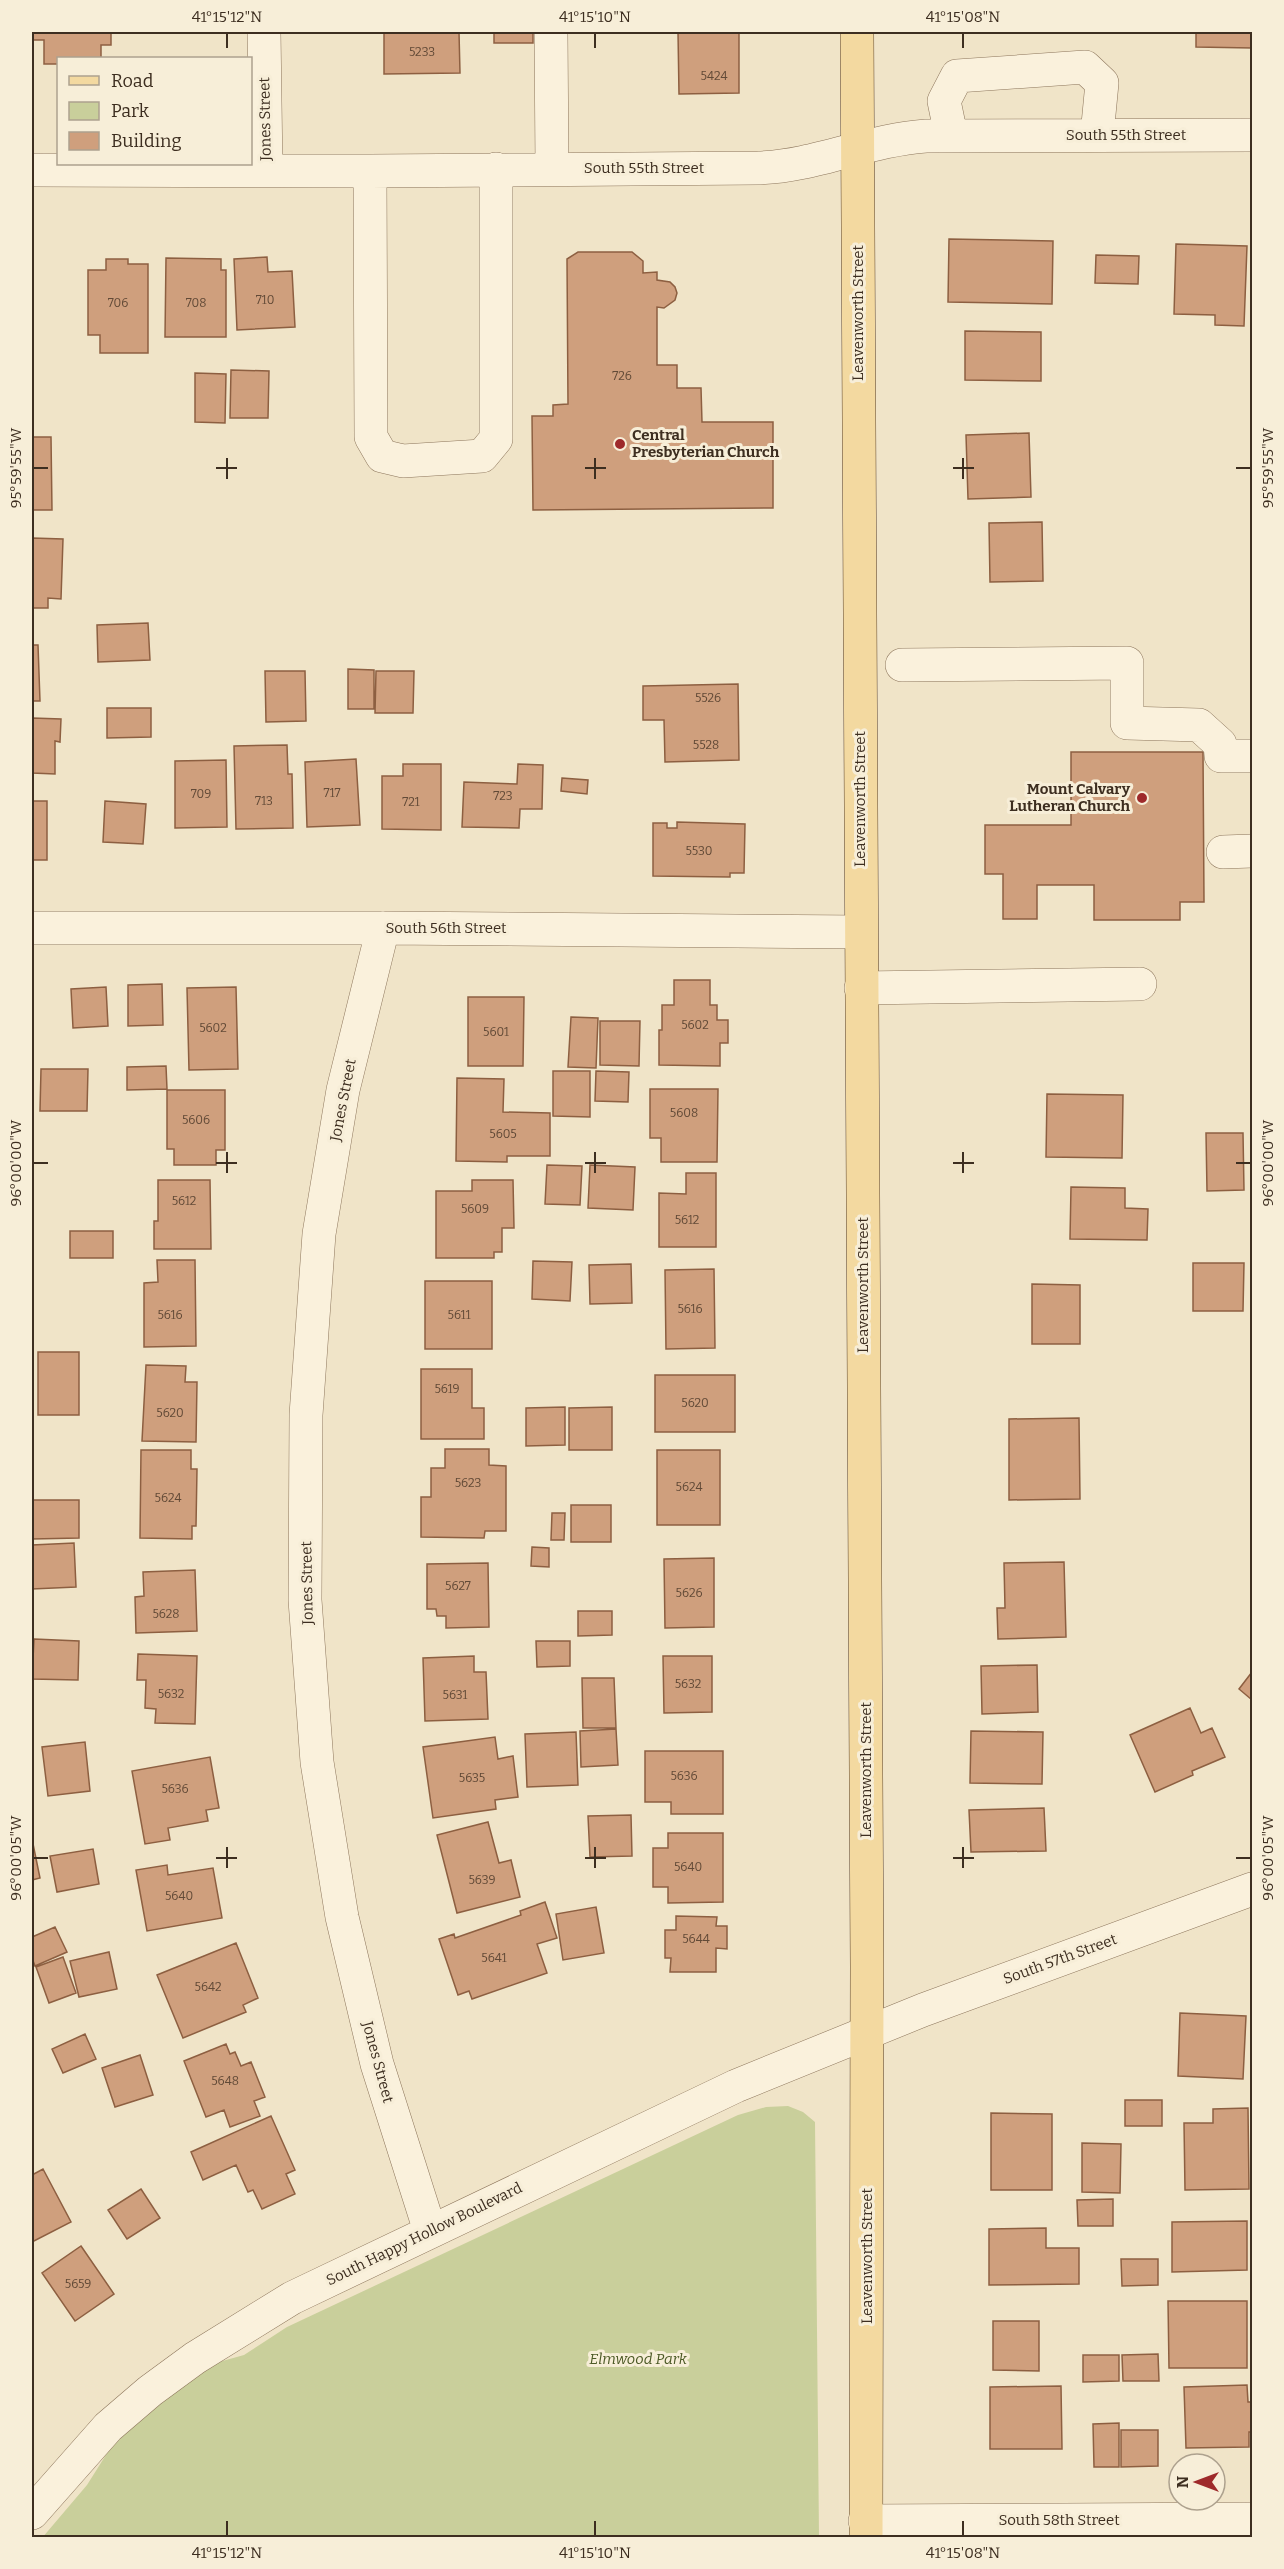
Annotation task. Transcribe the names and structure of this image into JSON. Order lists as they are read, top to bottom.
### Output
{
  "streets": {
    "main road": ["Leavenworth Street"],
    "street": [
      "Jones Street",
      "South 55th Street",
      "South 56th Street",
      "South 57th Street",
      "South Happy Hollow Boulevard",
      "South 58th Street"
    ]
  },
  "crossings": [
    ["Jones Street", "South 55th Street"],
    ["Jones Street", "South 56th Street"],
    ["Jones Street", "South Happy Hollow Boulevard"],
    ["South 55th Street", "Leavenworth Street"],
    ["Leavenworth Street", "South 56th Street"],
    ["Leavenworth Street", "South 57th Street"],
    ["Leavenworth Street", "South Happy Hollow Boulevard"],
    ["Leavenworth Street", "South 58th Street"],
    ["South 57th Street", "South Happy Hollow Boulevard"]
  ],
  "parks": ["Elmwood Park"],
  "places": ["Central Presbyterian Church", "Mount Calvary Lutheran Church"],
  "house_numbers": [
    "5233",
    "5424",
    "710",
    "706",
    "708",
    "726",
    "5526",
    "5528",
    "717",
    "709",
    "723",
    "713",
    "721",
    "5530",
    "5602",
    "5602",
    "5601",
    "5608",
    "5606",
    "5605",
    "5612",
    "5609",
    "5612",
    "5616",
    "5616",
    "5611",
    "5619",
    "5620",
    "5620",
    "5623",
    "5624",
    "5624",
    "5627",
    "5626",
    "5628",
    "5632",
    "5632",
    "5631",
    "5636",
    "5635",
    "5636",
    "5640",
    "5639",
    "5640",
    "5644",
    "5641",
    "5642",
    "5648",
    "5659"
  ],
  "legend": ["Road", "Park", "Building"],
  "north": "left",
  "coordinates": [
    "41°15'12\"N",
    "41°15'10\"N",
    "41°15'08\"N",
    "95°59'55\"W",
    "96°00'00\"W",
    "96°00'05\"W"
  ]
}
